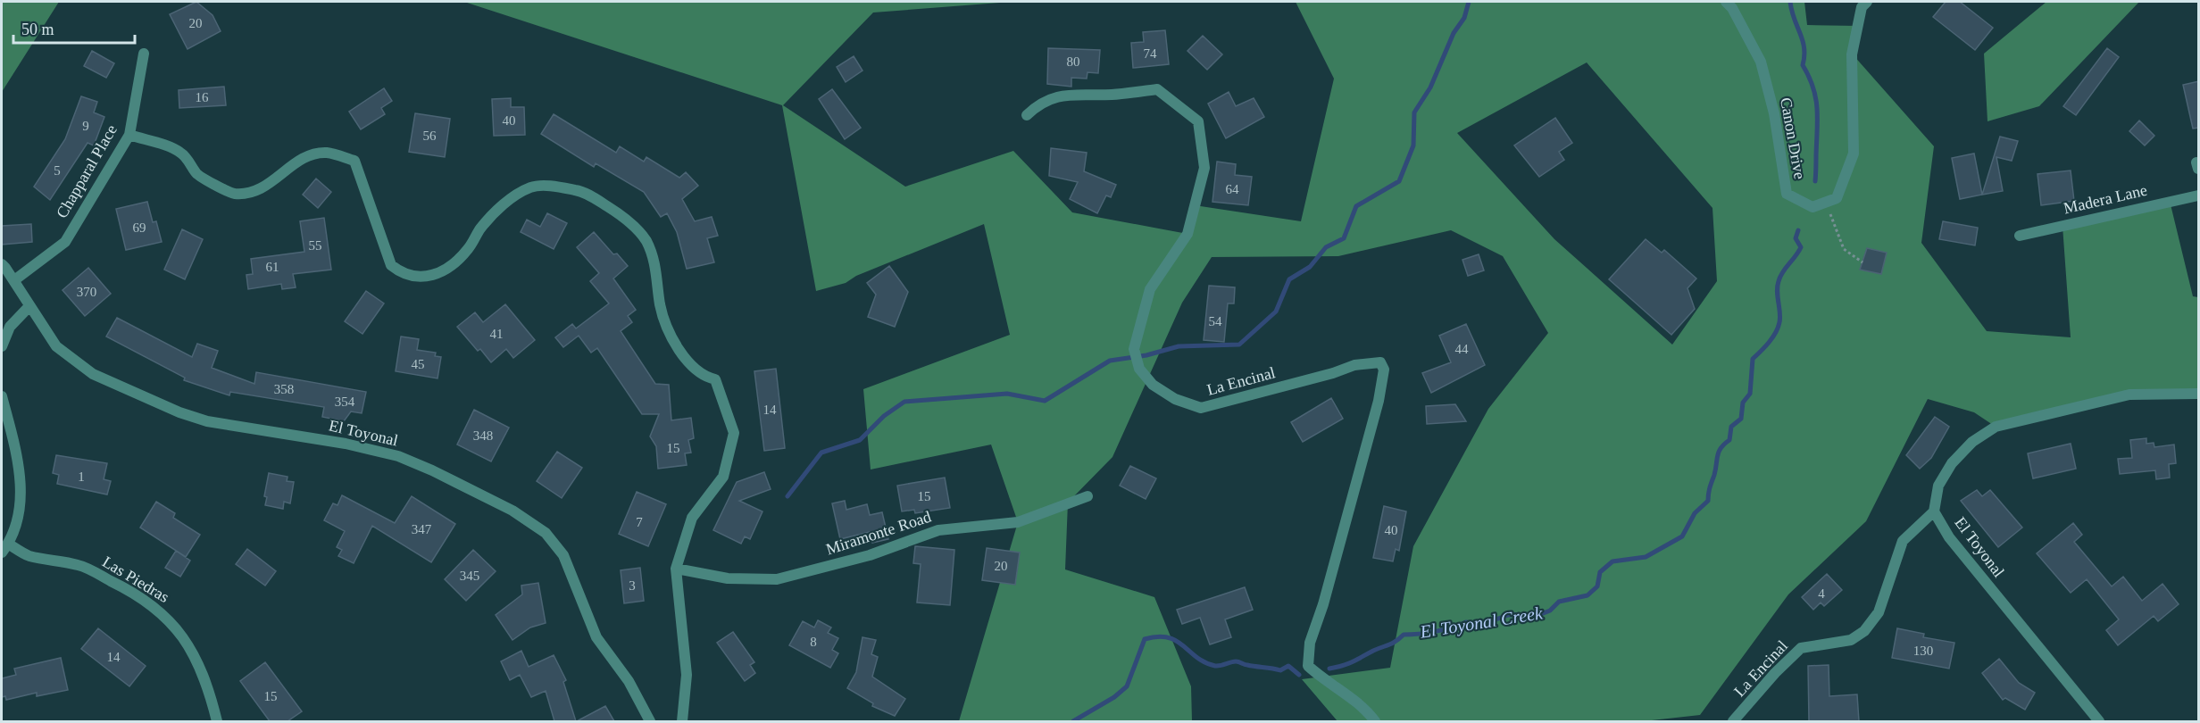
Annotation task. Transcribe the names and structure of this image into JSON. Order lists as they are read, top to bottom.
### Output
{
  "streets": {
    "street": [
      "Canon Drive",
      "Chapparal Place",
      "Madera Lane",
      "La Encinal",
      "El Toyonal",
      "Miramonte Road",
      "Las Piedras"
    ]
  },
  "crossings": [
    ["Chapparal Place", "El Toyonal"],
    ["La Encinal", "El Toyonal"]
  ],
  "water": ["El Toyonal Creek"],
  "house_numbers": [
    "20",
    "74",
    "80",
    "16",
    "40",
    "9",
    "56",
    "5",
    "64",
    "69",
    "55",
    "61",
    "370",
    "54",
    "41",
    "44",
    "45",
    "358",
    "354",
    "14",
    "348",
    "15",
    "1",
    "15",
    "7",
    "347",
    "40",
    "20",
    "345",
    "3",
    "4",
    "8",
    "130",
    "14",
    "15"
  ],
  "scale_bar": "50 m"
}
